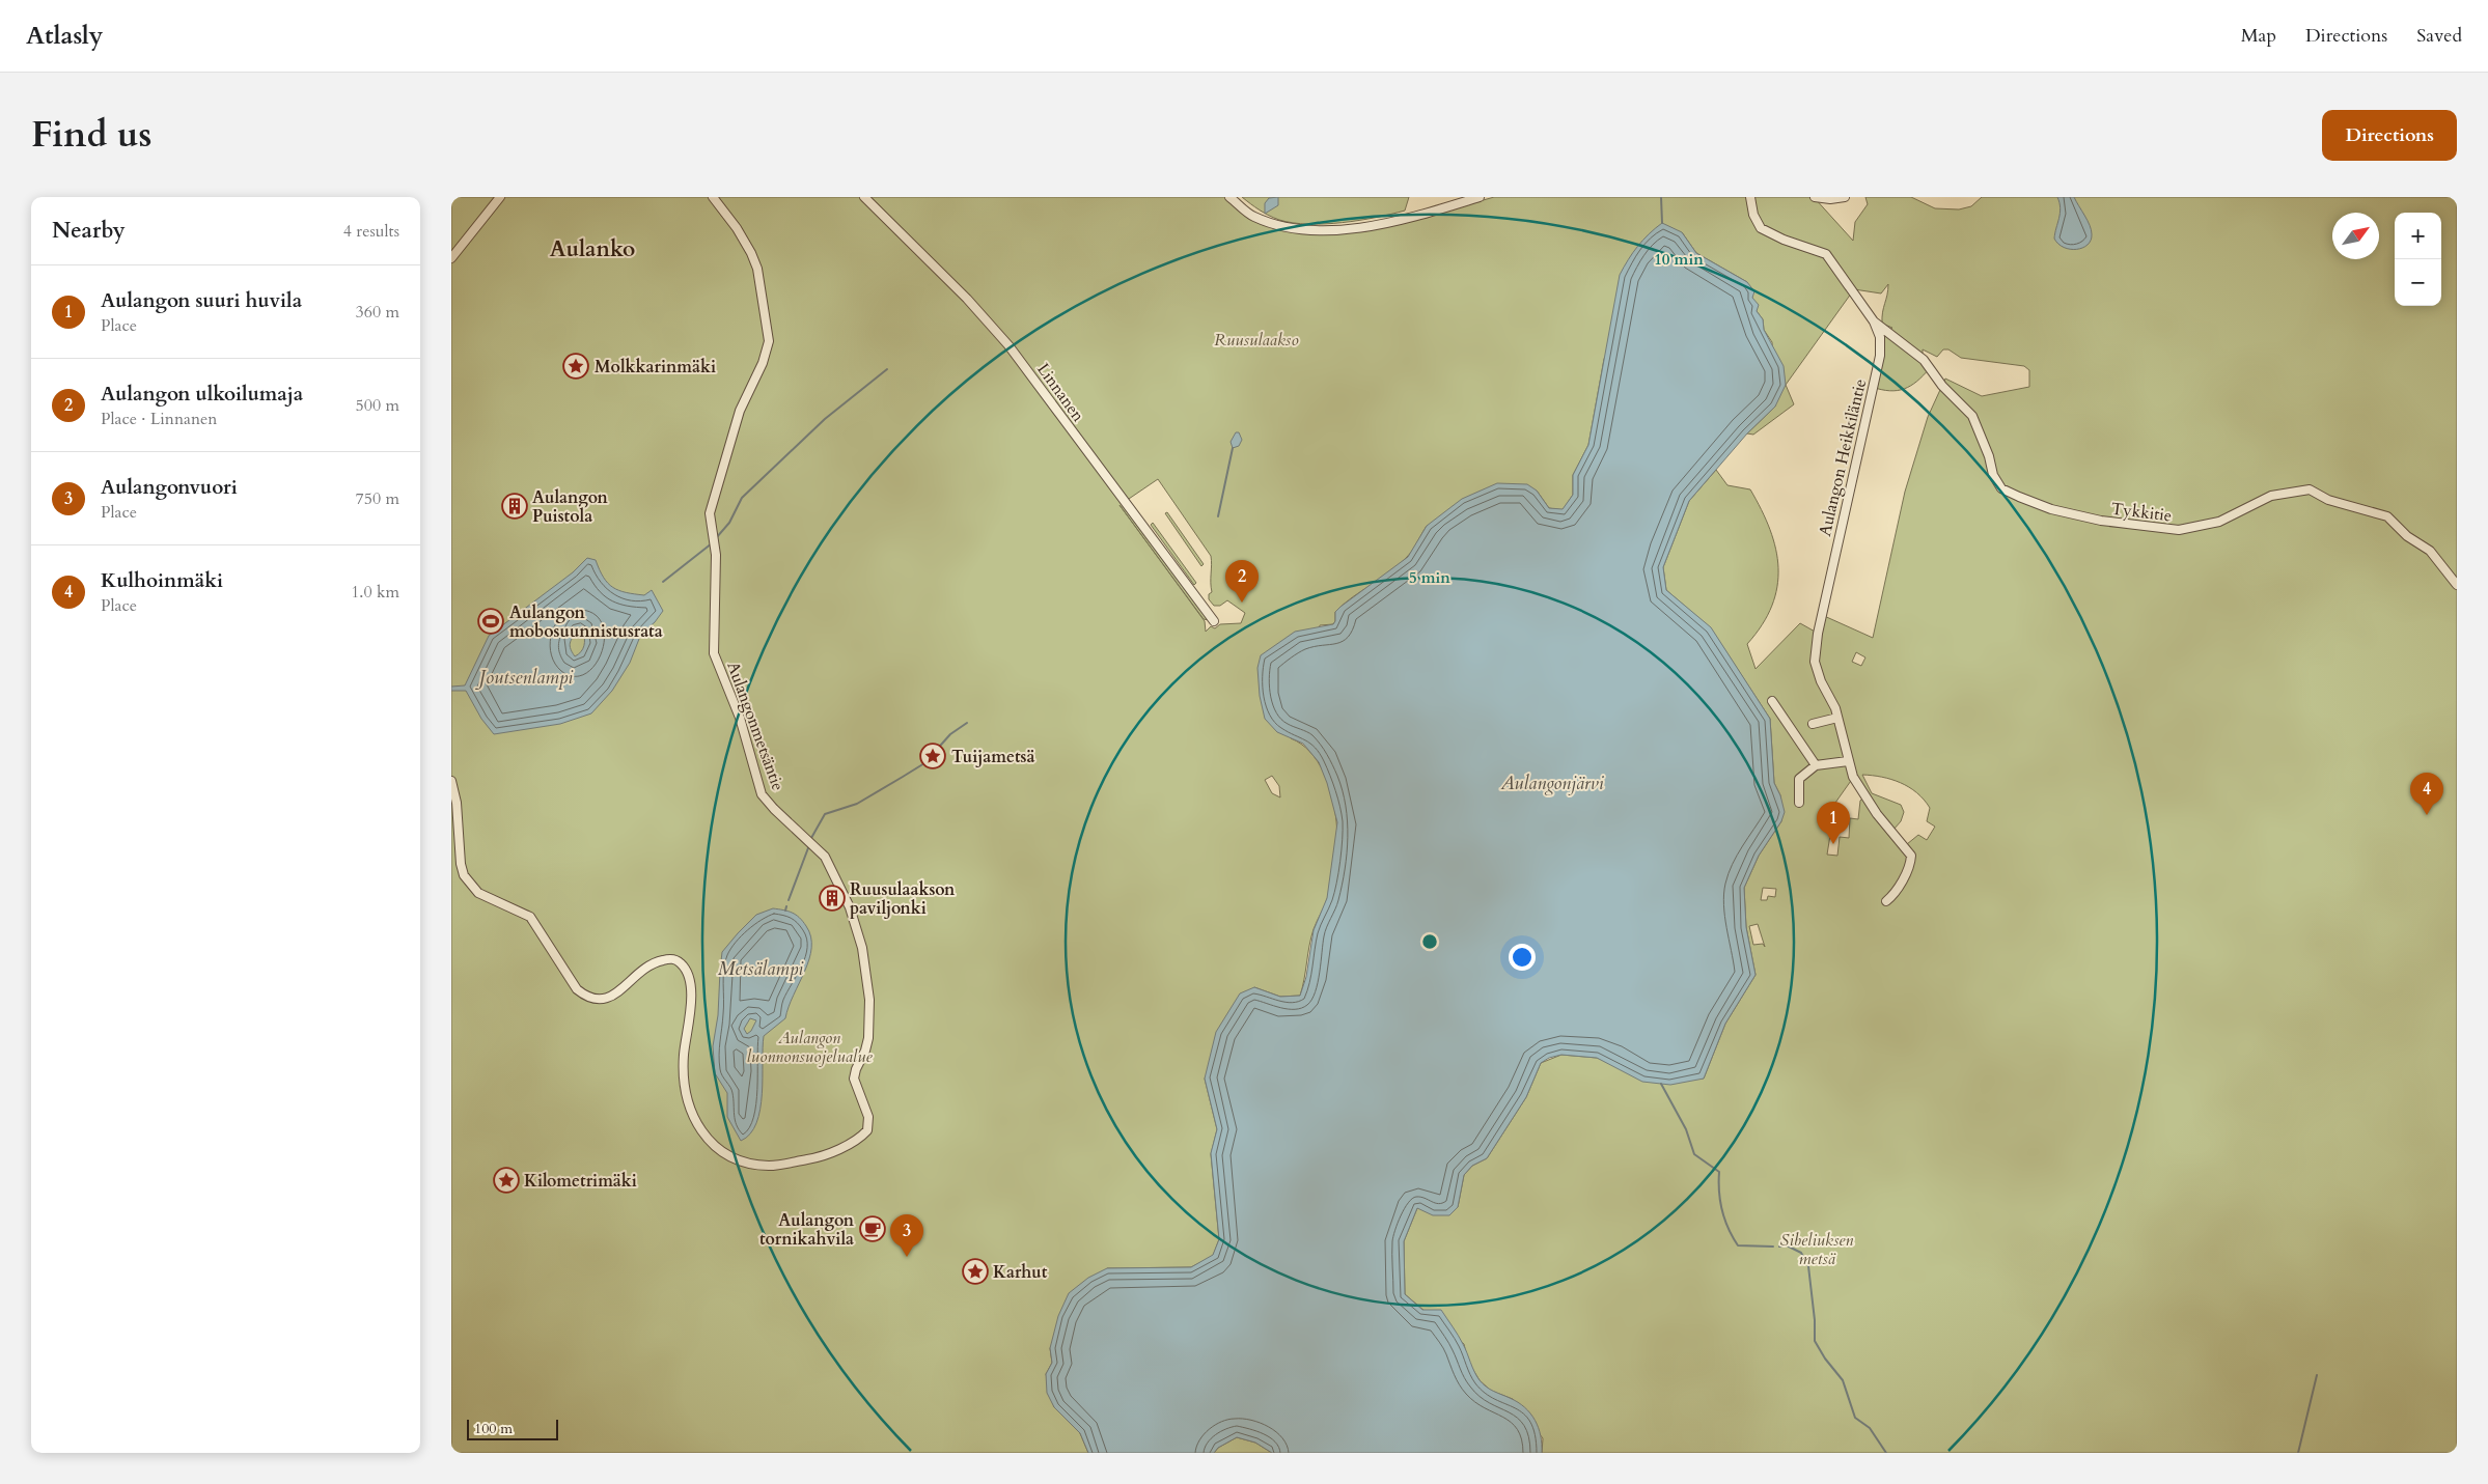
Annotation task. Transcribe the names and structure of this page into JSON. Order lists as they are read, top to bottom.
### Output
{
  "streets": {
    "street": [
      "Linnanen",
      "Aulangon Heikkiläntie",
      "Tykkitie",
      "Aulangonmetsäntie"
    ]
  },
  "crossings": [
    ["Aulangon Heikkiläntie", "Tykkitie"]
  ],
  "districts": ["Aulanko"],
  "water": ["Joutsenlampi", "Aulangonjärvi", "Metsälampi"],
  "parks": ["Ruusulaakso", "Aulangon luonnonsuojelualue", "Sibeliuksen metsä"],
  "places": {
    "place": [
      "Molkkarinmäki",
      "Tuijametsä",
      "Kilometrimäki",
      "Karhut"
    ],
    "building": ["Aulangon Puistola", "Ruusulaakson paviljonki"],
    "sports": ["Aulangon mobosuunnistusrata"],
    "cafe": ["Aulangon tornikahvila"]
  },
  "scale_bar": "100 m",
  "north": "top right",
  "page": {
    "header": "Atlasly",
    "nav": ["Map", "Directions", "Saved"],
    "title": "Find us",
    "buttons": "Directions",
    "heading": ["Nearby", "4 results"],
    "map_buttons": ["+", "−"],
    "list": [
      {
        "mark": "1",
        "name": "Aulangon suuri huvila",
        "note": "Place",
        "value": "360 m"
      },
      {
        "mark": "2",
        "name": "Aulangon ulkoilumaja",
        "note": "Place · Linnanen",
        "value": "500 m"
      },
      {
        "mark": "3",
        "name": "Aulangonvuori",
        "note": "Place",
        "value": "750 m"
      },
      {
        "mark": "4",
        "name": "Kulhoinmäki",
        "note": "Place",
        "value": "1.0 km"
      }
    ],
    "pins": [
      "2",
      "4",
      "1",
      "3"
    ],
    "scale": "100 m"
  },
  "rings": ["10 min", "5 min"]
}
